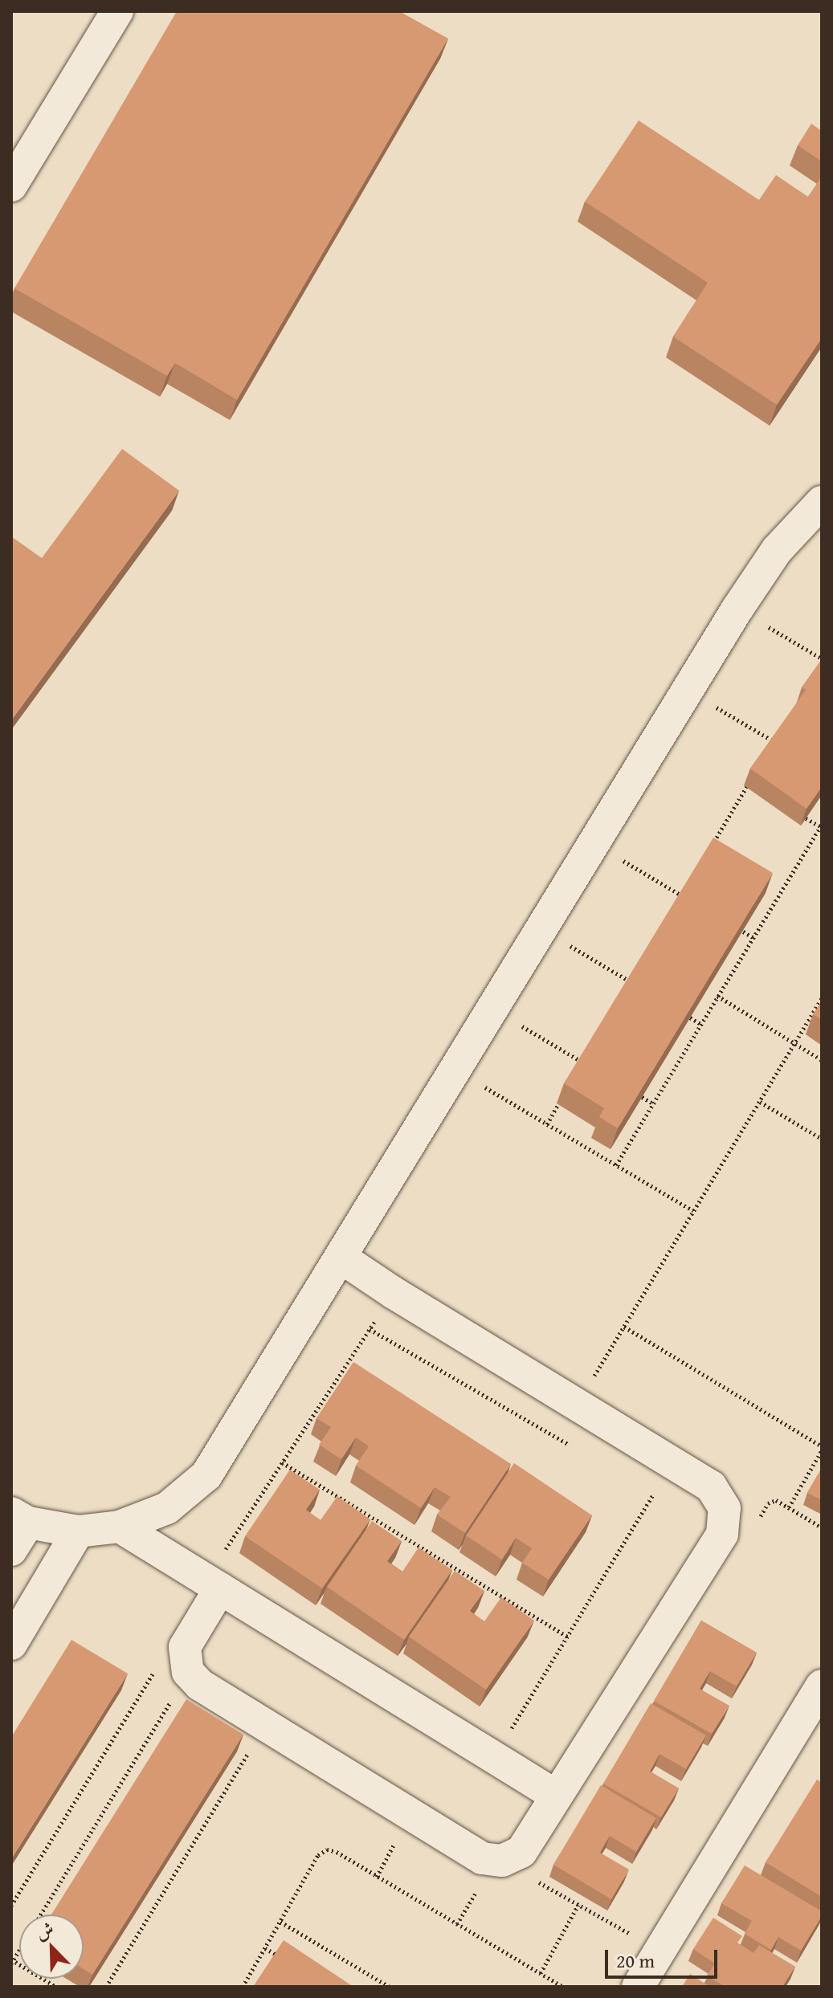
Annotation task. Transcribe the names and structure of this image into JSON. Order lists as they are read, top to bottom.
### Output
{
  "scale_bar": "20 m",
  "north": "top left"
}
